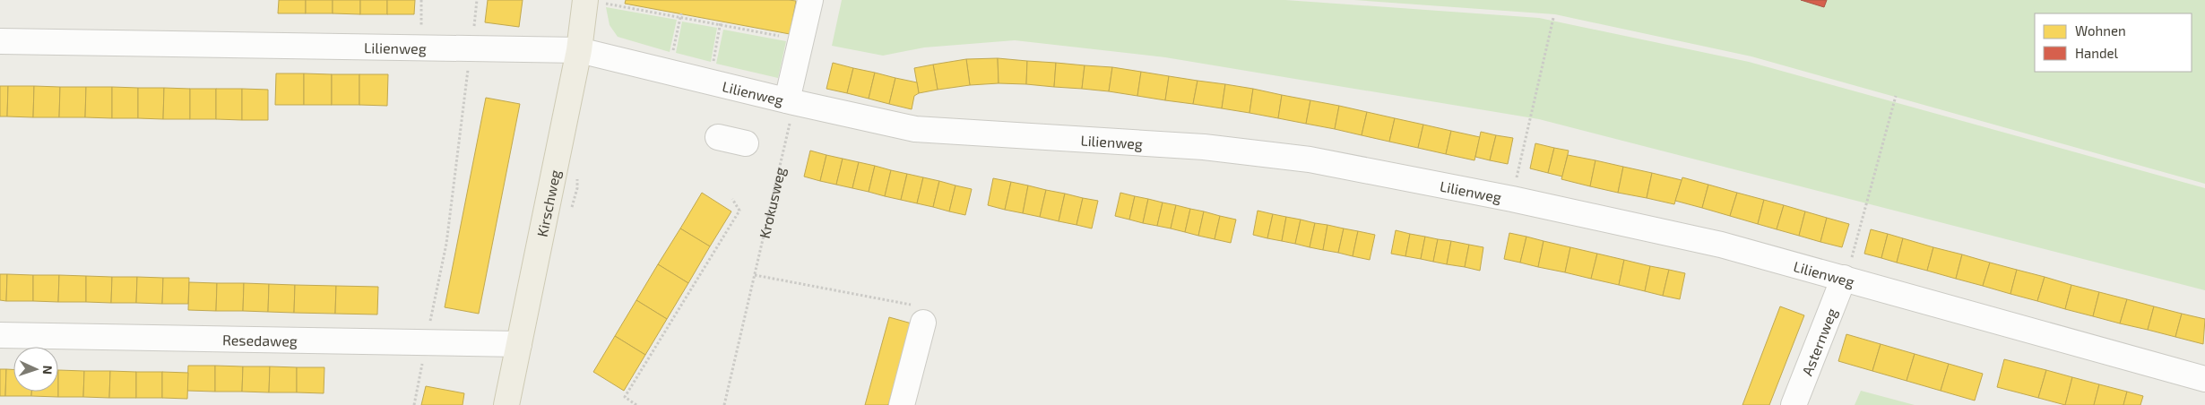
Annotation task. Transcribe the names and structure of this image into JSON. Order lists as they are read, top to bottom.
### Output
{
  "streets": {
    "main road": ["Kirschweg"],
    "street": ["Lilienweg", "Resedaweg", "Asternweg"],
    "path": ["Krokusweg"]
  },
  "crossings": [
    ["Lilienweg", "Krokusweg"],
    ["Lilienweg", "Kirschweg"],
    ["Lilienweg", "Asternweg"],
    ["Kirschweg", "Resedaweg"]
  ],
  "legend": ["Wohnen", "Handel"],
  "north": "right"
}
